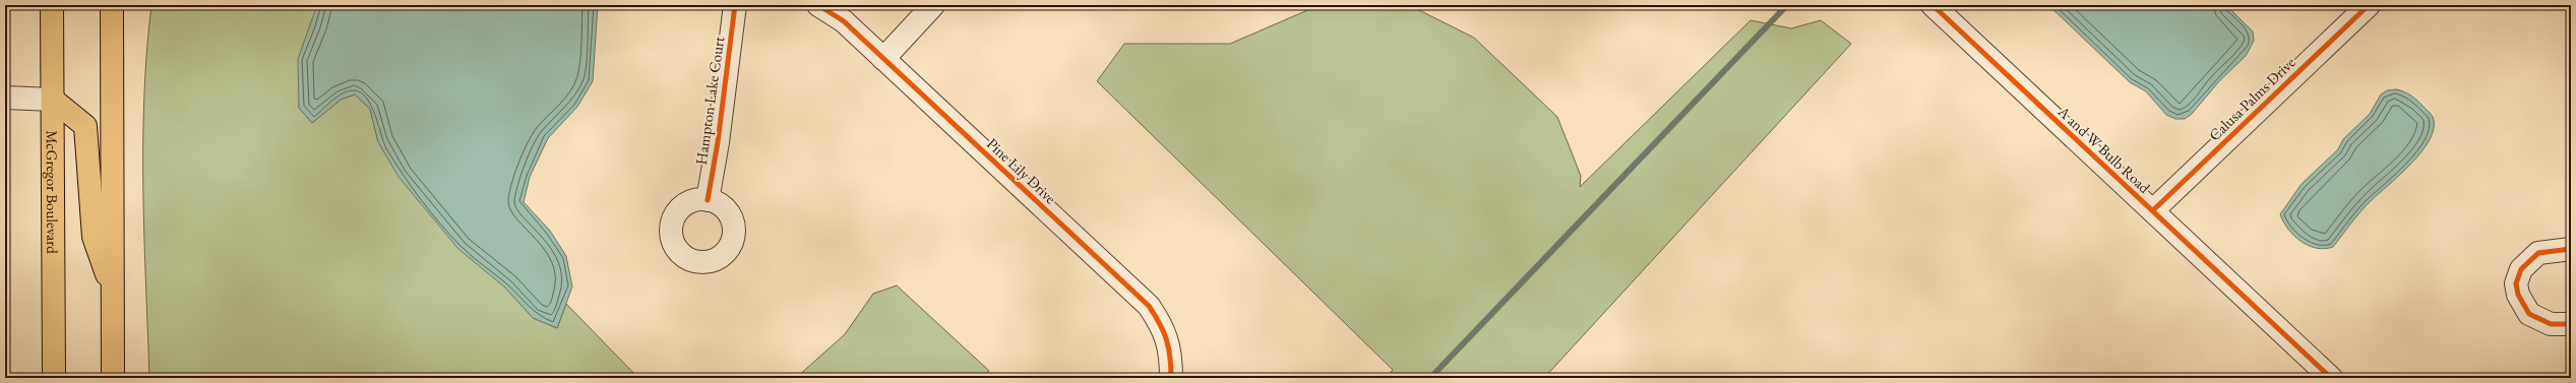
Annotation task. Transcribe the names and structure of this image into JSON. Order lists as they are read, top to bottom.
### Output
{
  "streets": {
    "main road": ["McGregor Boulevard"],
    "street": [
      "Calusa Palms Drive",
      "Hampton Lake Court",
      "A and W Bulb Road",
      "Pine Lily Drive"
    ]
  },
  "crossings": [
    ["Calusa Palms Drive", "A and W Bulb Road"]
  ]
}
